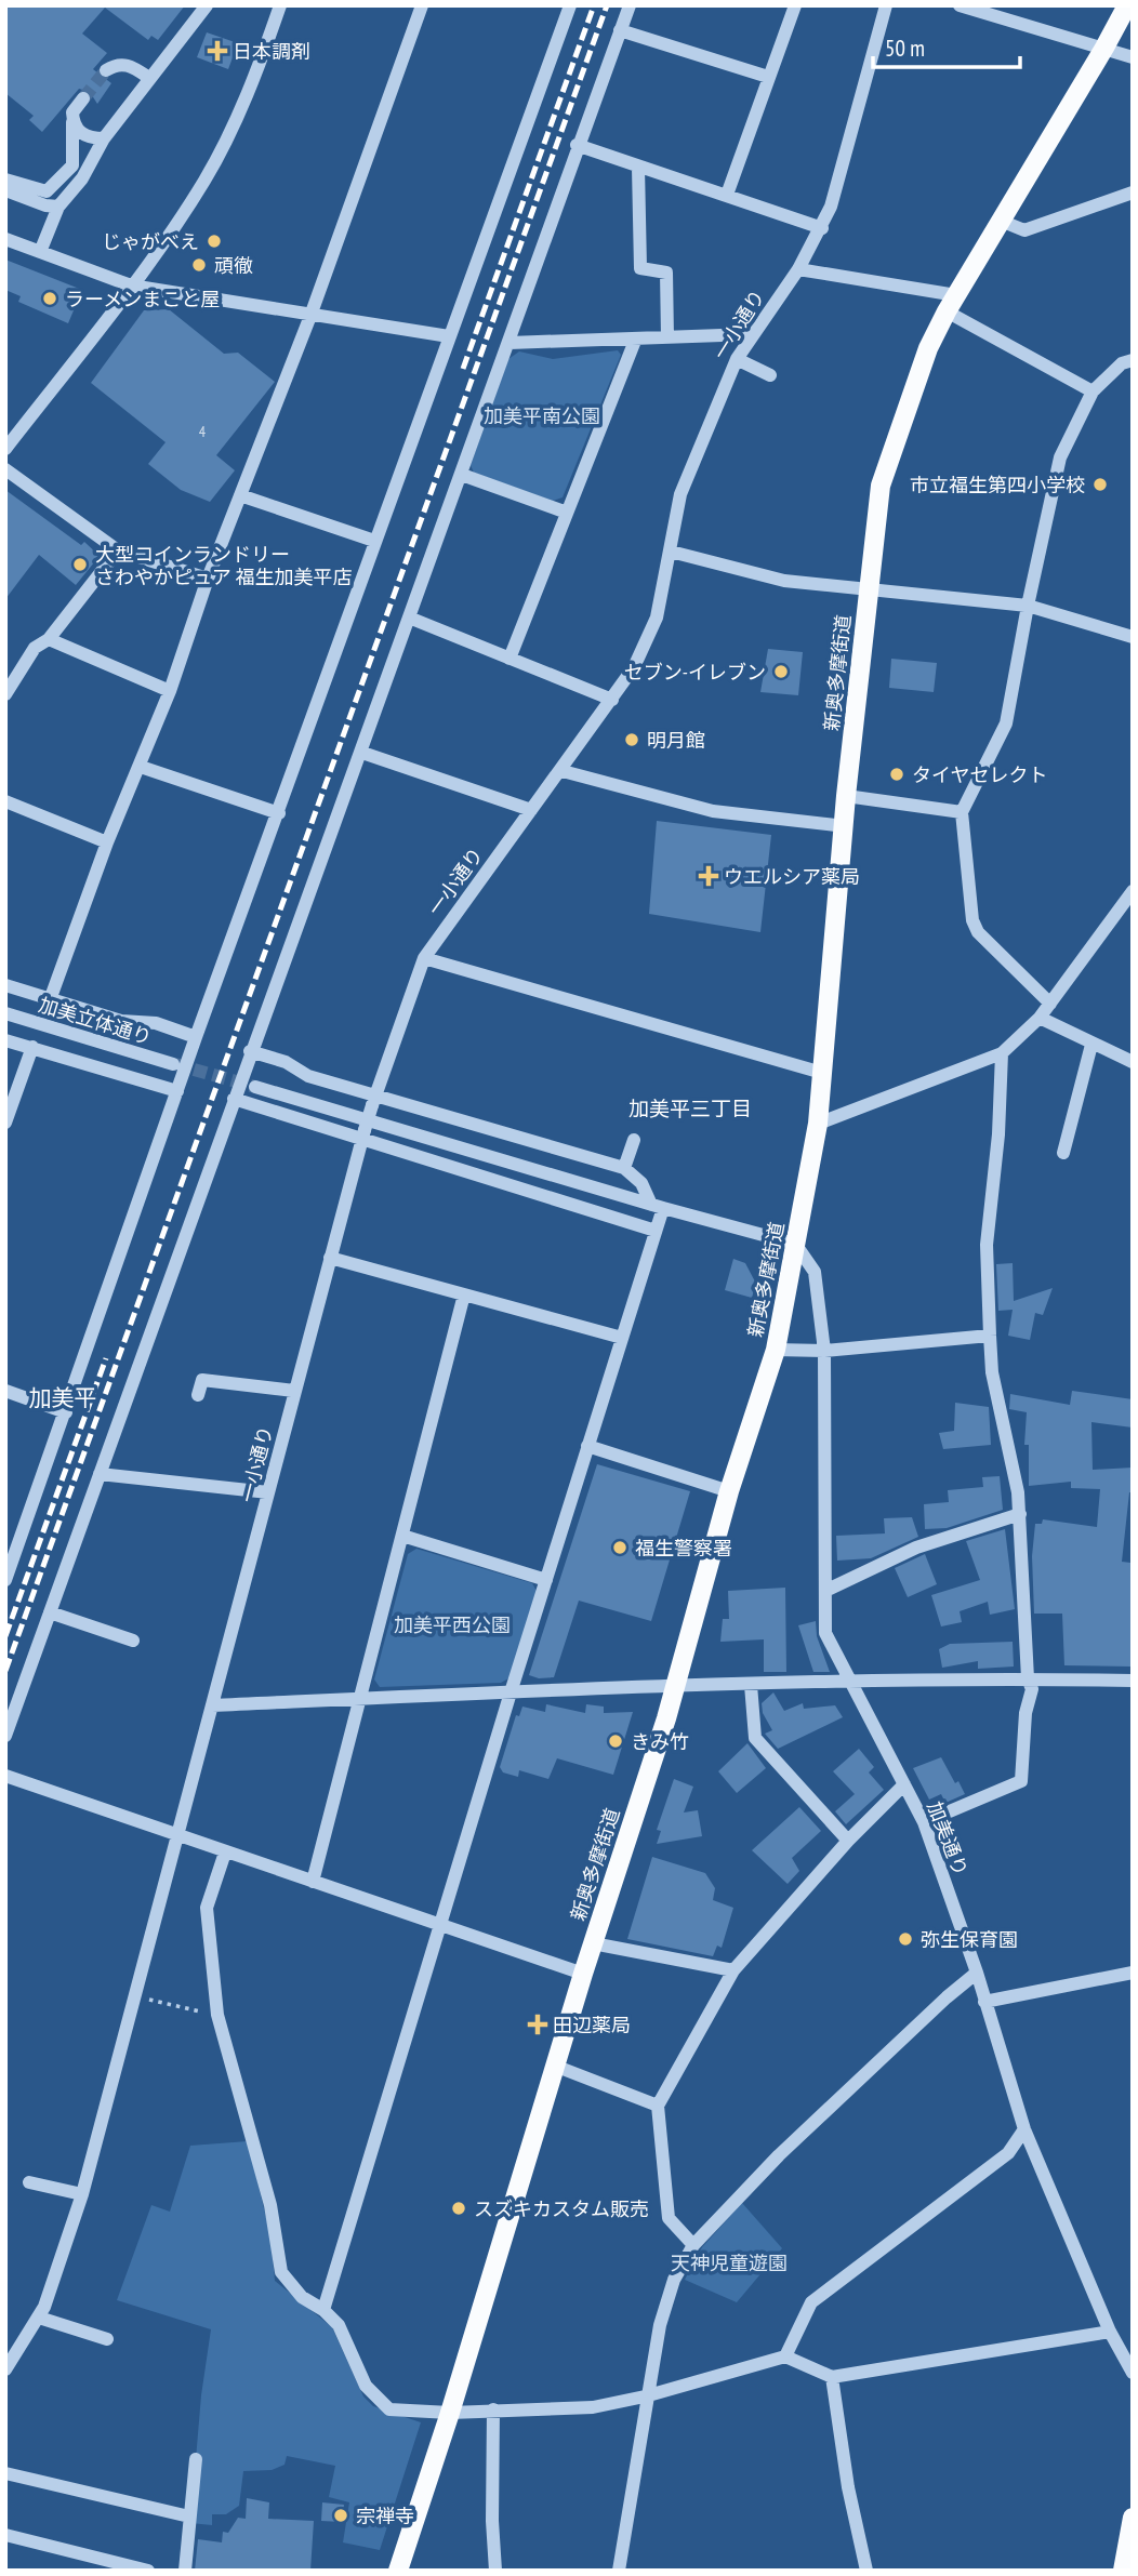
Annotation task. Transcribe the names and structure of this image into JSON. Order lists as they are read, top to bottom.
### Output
{
  "streets": {
    "main road": ["新奥多摩街道"],
    "street": ["一小通り", "加美立体通り", "加美通り"]
  },
  "crossings": [
    ["新奥多摩街道", "加美通り"]
  ],
  "districts": ["加美平三丁目", "加美平"],
  "parks": ["加美平南公園", "加美平西公園", "天神児童遊園"],
  "places": {
    "health": ["日本調剤", "ウエルシア薬局", "田辺薬局"],
    "other": [
      "じゃがべえ",
      "頑徹",
      "ラーメンまこと屋",
      "市立福生第四小学校",
      "大型コインランドリー さわやかピュア 福生加美平店",
      "セブン-イレブン",
      "明月館",
      "タイヤセレクト",
      "福生警察署",
      "きみ竹",
      "弥生保育園",
      "スズキカスタム販売",
      "宗禅寺"
    ]
  },
  "house_numbers": ["4"],
  "scale_bar": "50 m"
}
